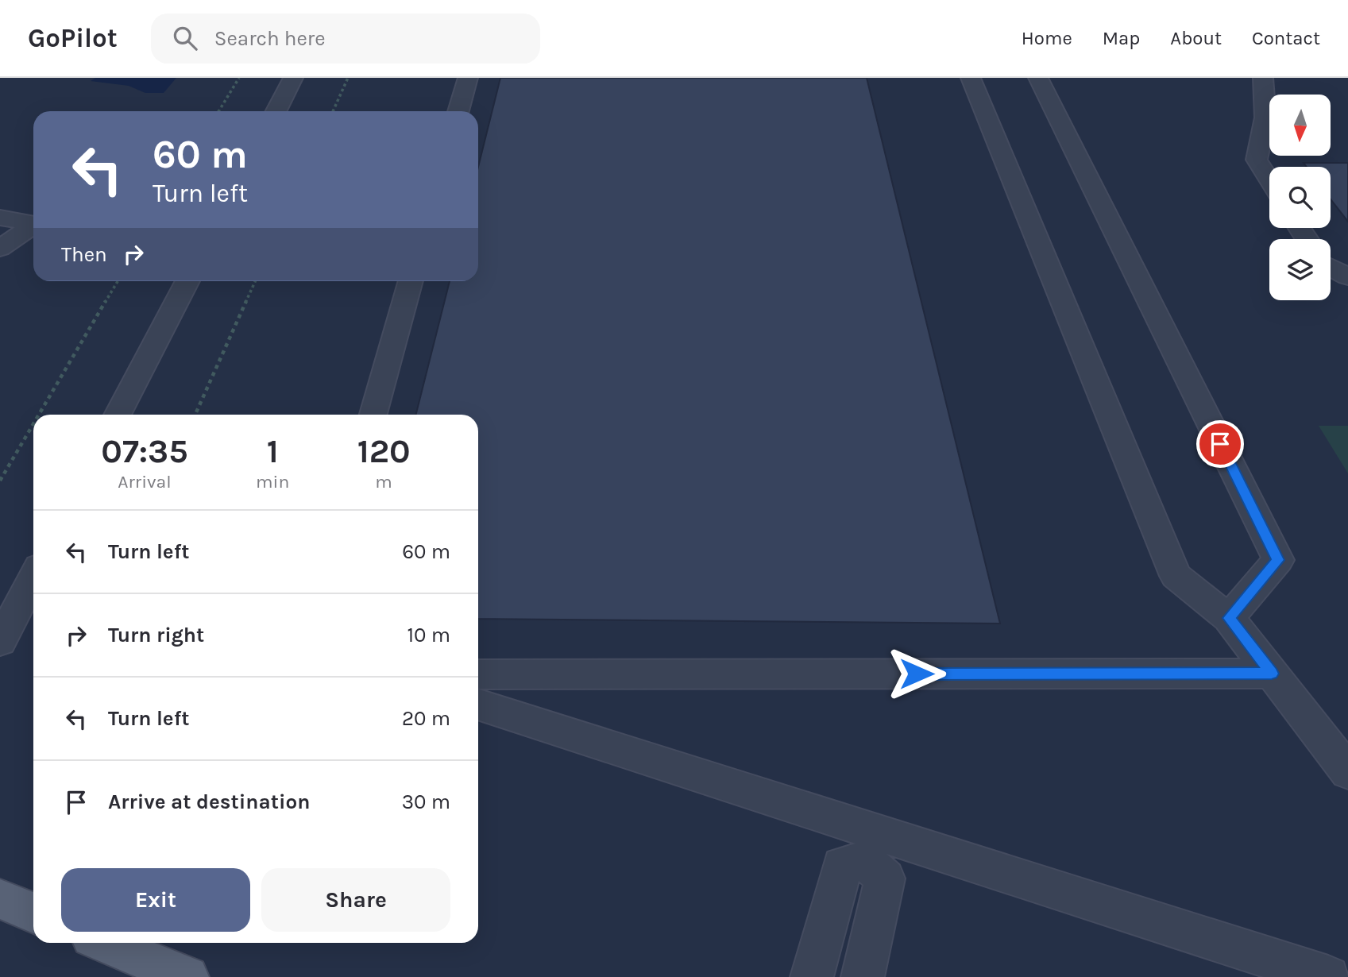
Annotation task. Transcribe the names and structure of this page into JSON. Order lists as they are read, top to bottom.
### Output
{
  "north": "bottom",
  "page": {
    "header": "GoPilot",
    "search": "Search here",
    "nav": [
      "Home",
      "Map",
      "About",
      "Contact"
    ],
    "turn": ["60 m", "Turn left"],
    "then": "Then",
    "eta": [
      "07:35",
      "Arrival",
      "1",
      "min",
      "120",
      "m"
    ],
    "list": [
      {
        "name": "Turn left",
        "value": "60 m"
      },
      {
        "name": "Turn right",
        "value": "10 m"
      },
      {
        "name": "Turn left",
        "value": "20 m"
      },
      {
        "name": "Arrive at destination",
        "value": "30 m"
      }
    ],
    "buttons": ["Exit", "Share"]
  }
}
